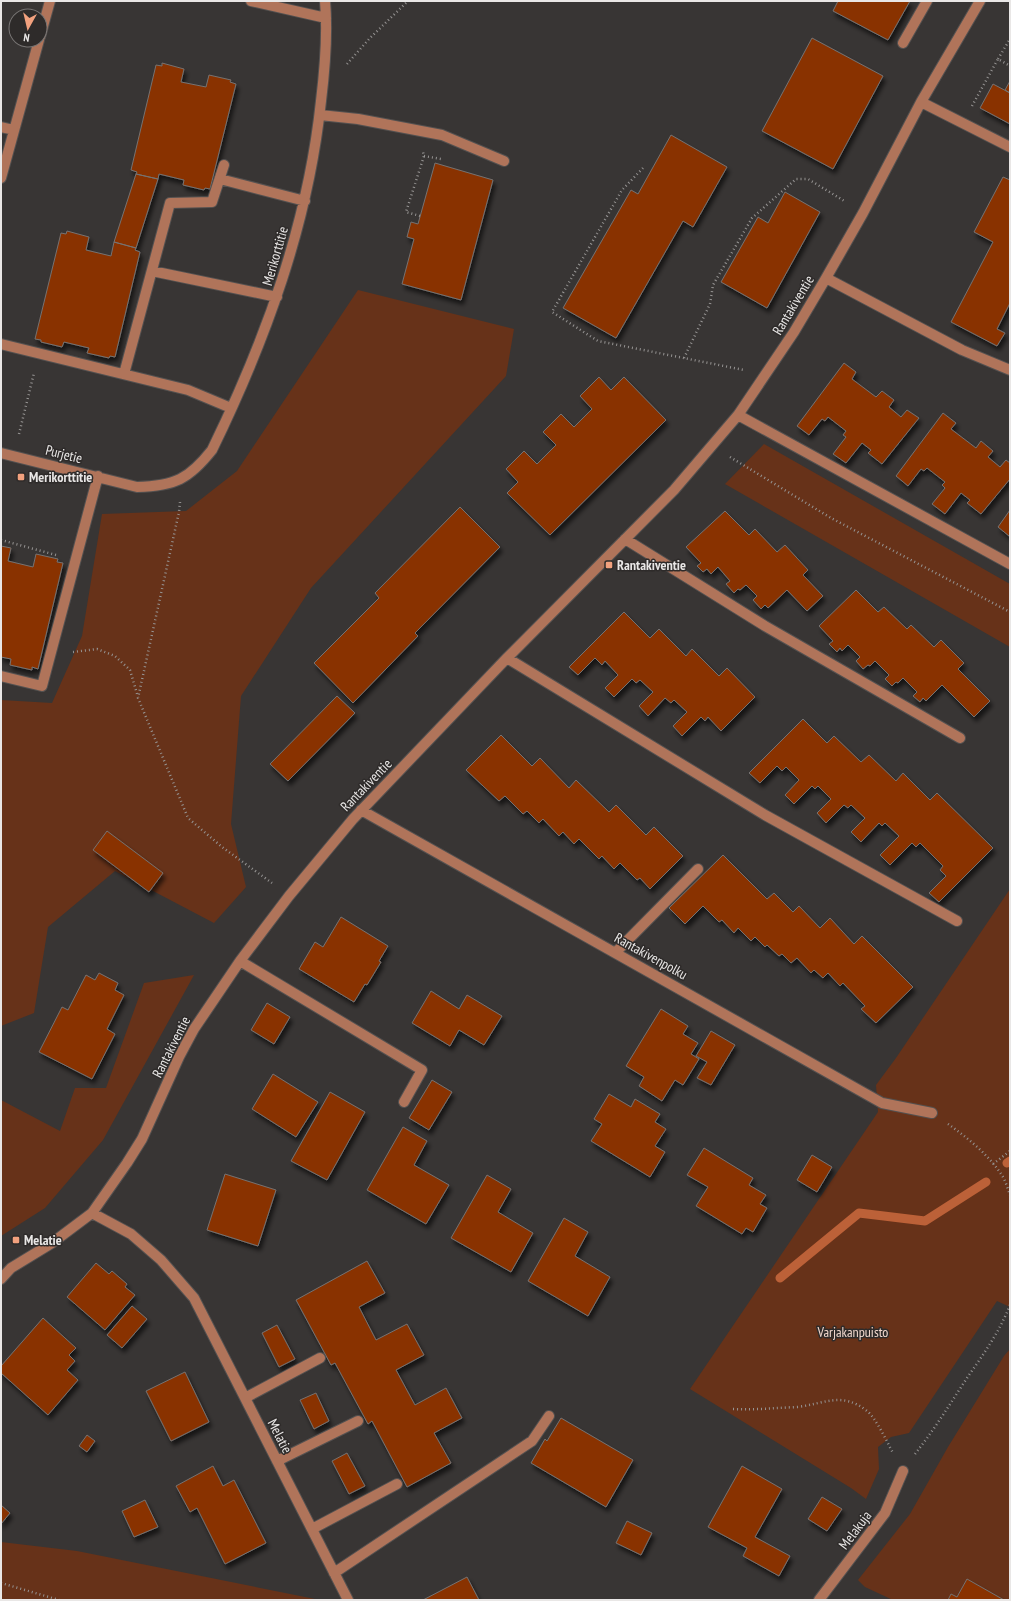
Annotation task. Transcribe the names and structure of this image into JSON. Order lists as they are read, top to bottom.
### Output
{
  "streets": {
    "street": [
      "Merikorttitie",
      "Rantakiventie",
      "Purjetie",
      "Rantakivenpolku",
      "Melatie",
      "Melakuja"
    ]
  },
  "crossings": [
    ["Merikorttitie", "Purjetie"],
    ["Rantakiventie", "Rantakivenpolku"],
    ["Rantakiventie", "Melatie"]
  ],
  "parks": ["Varjakanpuisto"],
  "places": {
    "transit": ["Merikorttitie", "Rantakiventie", "Melatie"]
  },
  "north": "bottom"
}
